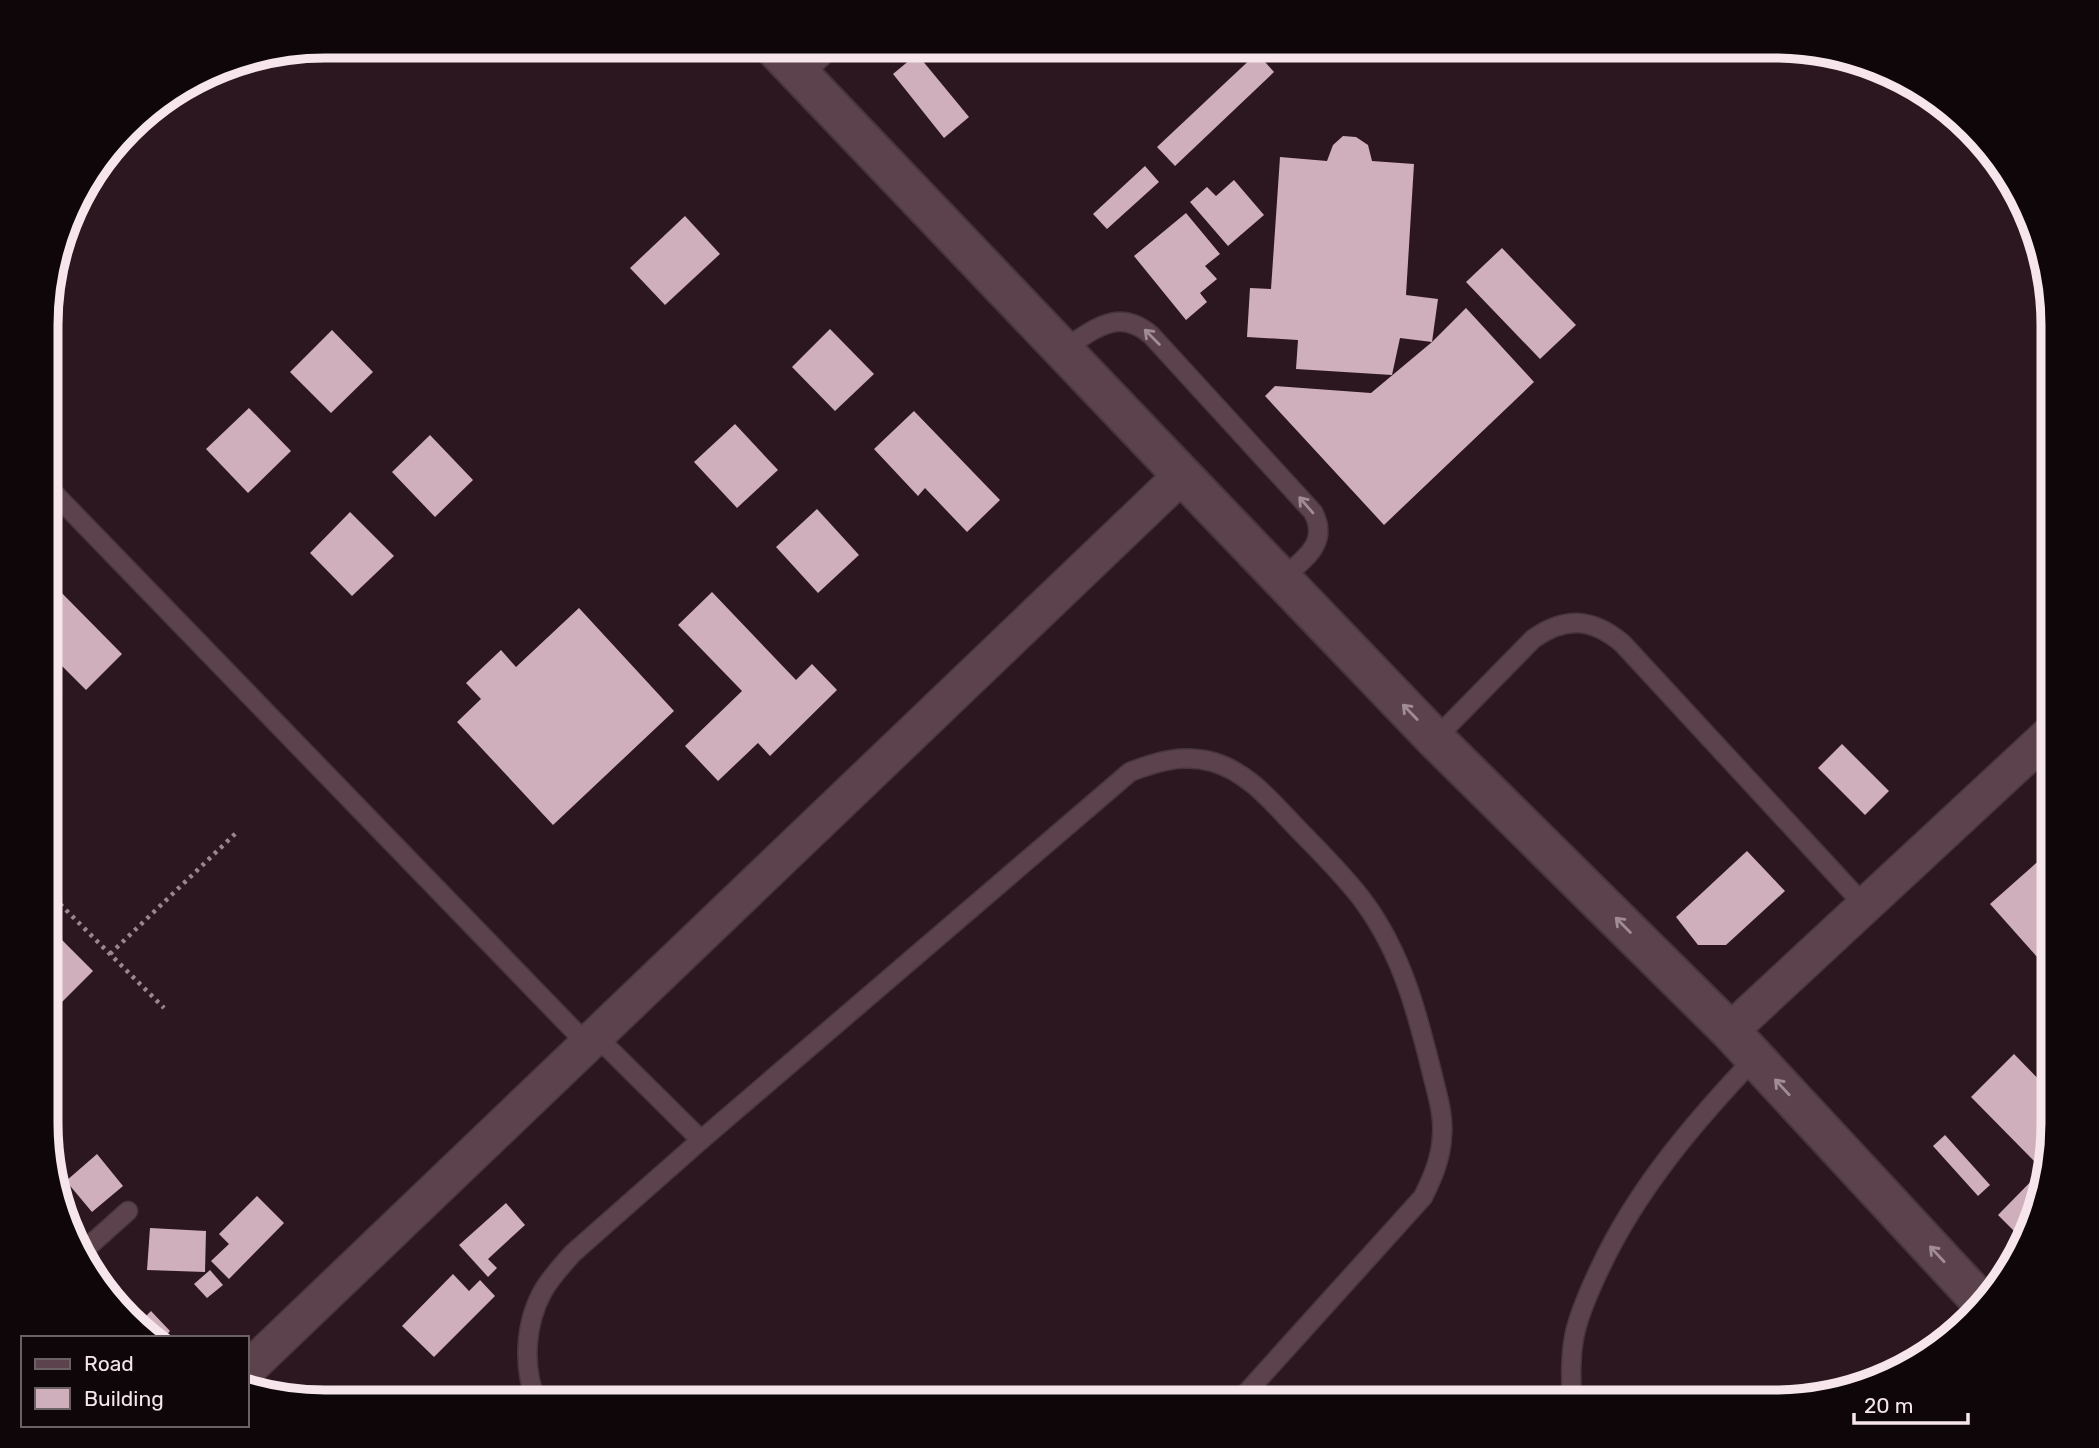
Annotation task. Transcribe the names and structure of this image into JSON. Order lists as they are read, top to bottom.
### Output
{
  "legend": ["Road", "Building"],
  "scale_bar": "20 m"
}
